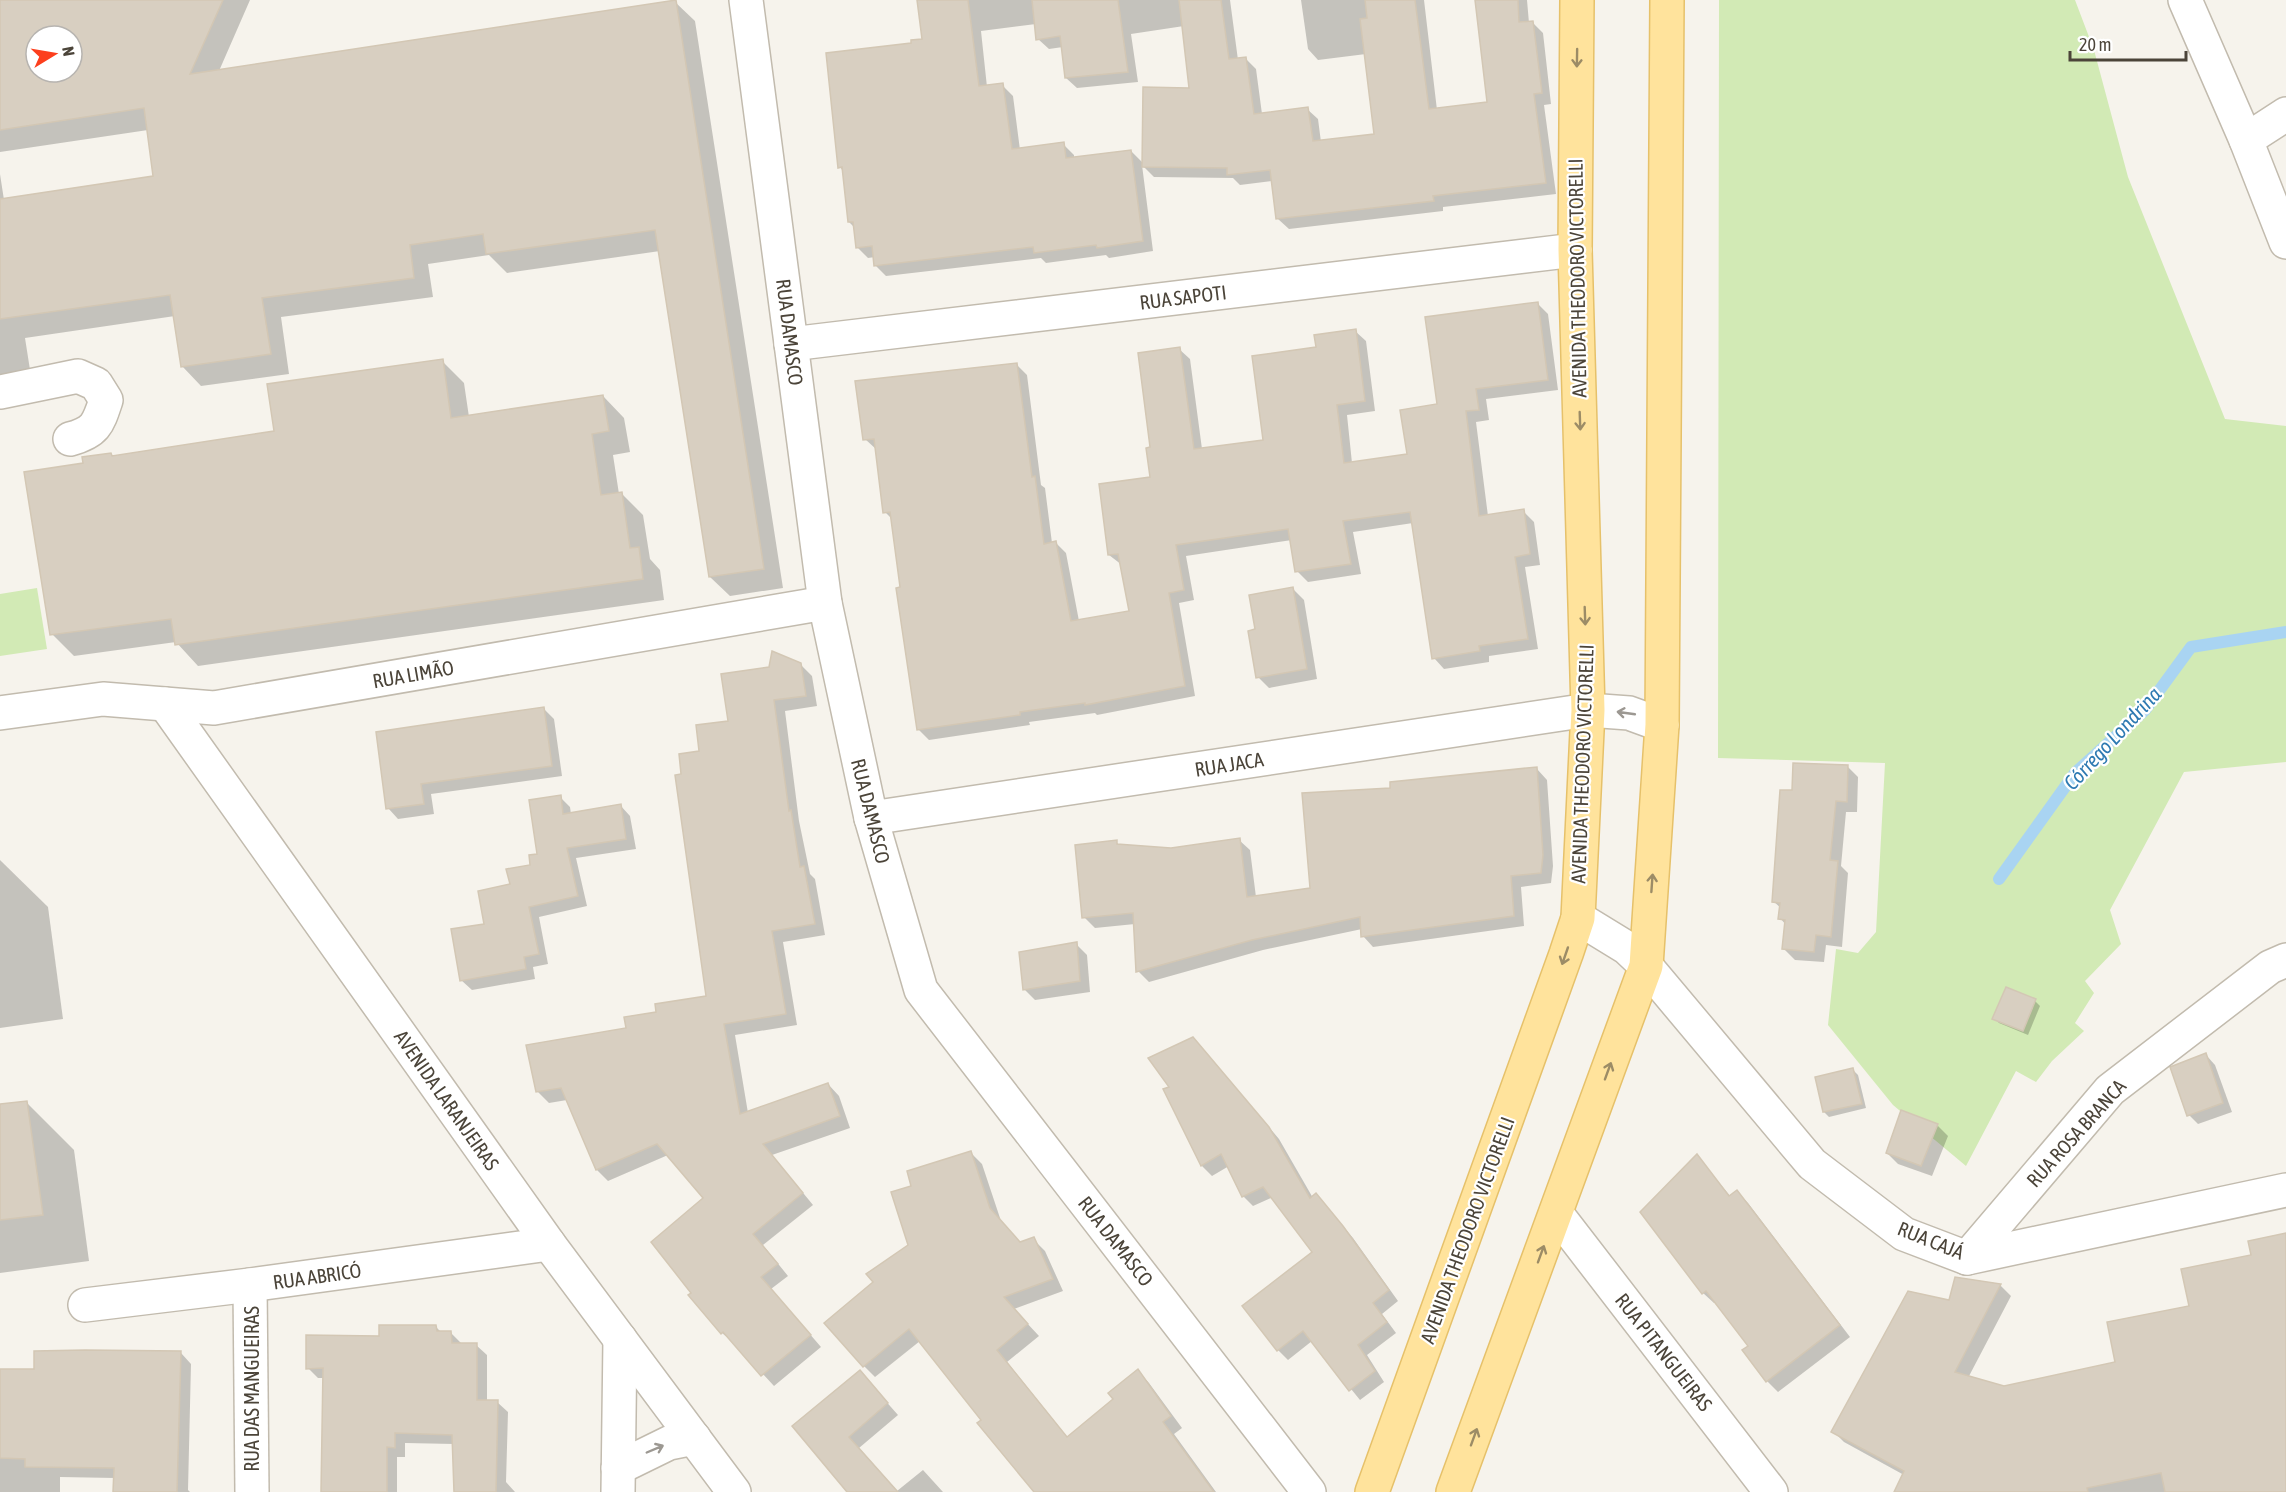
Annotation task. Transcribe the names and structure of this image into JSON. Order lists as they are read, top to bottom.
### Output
{
  "streets": {
    "main road": ["AVENIDA THEODORO VICTORELLI"],
    "street": [
      "RUA SAPOTI",
      "RUA DAMASCO",
      "RUA LIMÃO",
      "RUA JACA",
      "AVENIDA LARANJEIRAS",
      "RUA ROSA BRANCA",
      "RUA CAJÁ",
      "RUA ABRICÓ",
      "RUA PITANGUEIRAS",
      "RUA DAS MANGUEIRAS"
    ]
  },
  "crossings": [
    ["AVENIDA THEODORO VICTORELLI", "RUA SAPOTI"],
    ["AVENIDA THEODORO VICTORELLI", "RUA JACA"],
    ["AVENIDA THEODORO VICTORELLI", "RUA CAJÁ"],
    ["RUA SAPOTI", "RUA DAMASCO"],
    ["RUA DAMASCO", "RUA LIMÃO"],
    ["RUA DAMASCO", "RUA JACA"],
    ["RUA LIMÃO", "AVENIDA LARANJEIRAS"],
    ["AVENIDA LARANJEIRAS", "RUA ABRICÓ"],
    ["RUA ROSA BRANCA", "RUA CAJÁ"],
    ["RUA ABRICÓ", "RUA DAS MANGUEIRAS"]
  ],
  "water": ["Córrego Londrina"],
  "scale_bar": "20 m",
  "north": "right"
}
